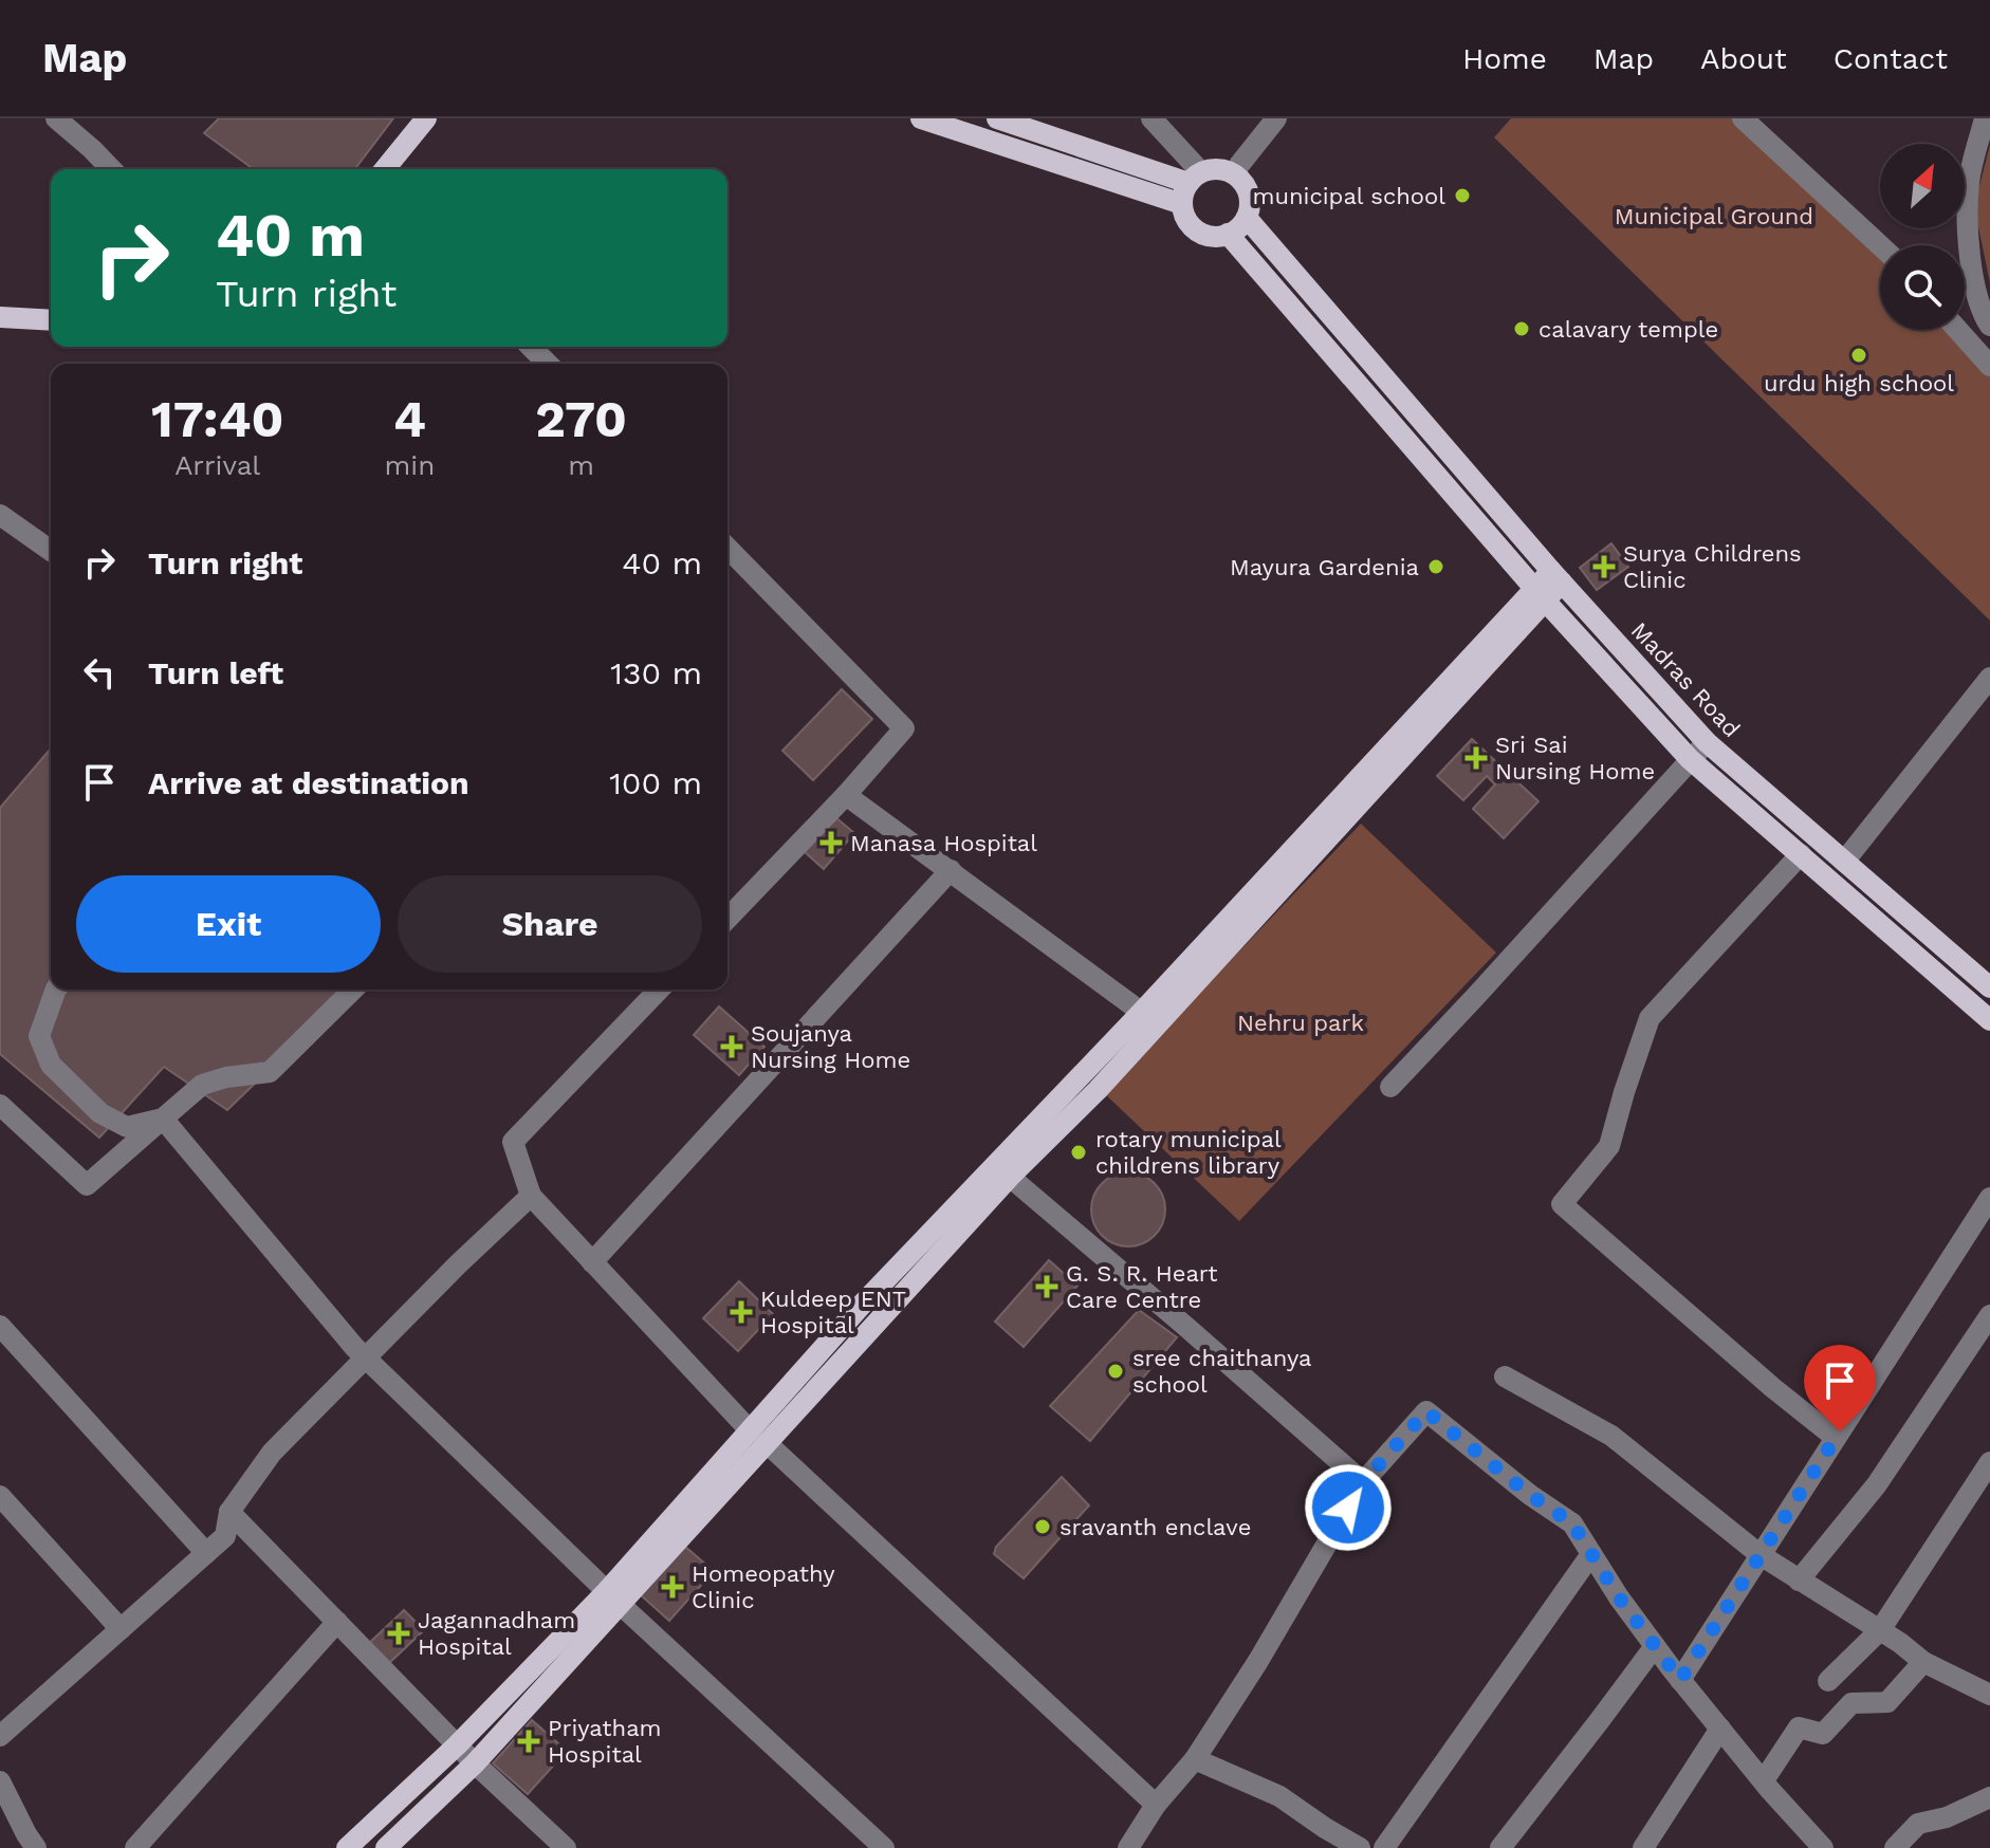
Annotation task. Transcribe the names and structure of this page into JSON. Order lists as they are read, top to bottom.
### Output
{
  "streets": {
    "main road": ["Madras Road"]
  },
  "parks": ["Municipal Ground", "Nehru park"],
  "places": {
    "other": [
      "municipal school",
      "calavary temple",
      "urdu high school",
      "Mayura Gardenia",
      "rotary municipal childrens library",
      "sree chaithanya school",
      "sravanth enclave"
    ],
    "health": [
      "Surya Childrens Clinic",
      "Sri Sai Nursing Home",
      "Manasa Hospital",
      "Soujanya Nursing Home",
      "G. S. R. Heart Care Centre",
      "Kuldeep ENT Hospital",
      "Homeopathy Clinic",
      "Jagannadham Hospital",
      "Priyatham Hospital"
    ]
  },
  "north": "top right",
  "page": {
    "header": "Map",
    "nav": [
      "Home",
      "Map",
      "About",
      "Contact"
    ],
    "turn": ["40 m", "Turn right"],
    "eta": [
      "17:40",
      "Arrival",
      "4",
      "min",
      "270",
      "m"
    ],
    "list": [
      {
        "name": "Turn right",
        "value": "40 m"
      },
      {
        "name": "Turn left",
        "value": "130 m"
      },
      {
        "name": "Arrive at destination",
        "value": "100 m"
      }
    ],
    "buttons": ["Exit", "Share"]
  }
}
